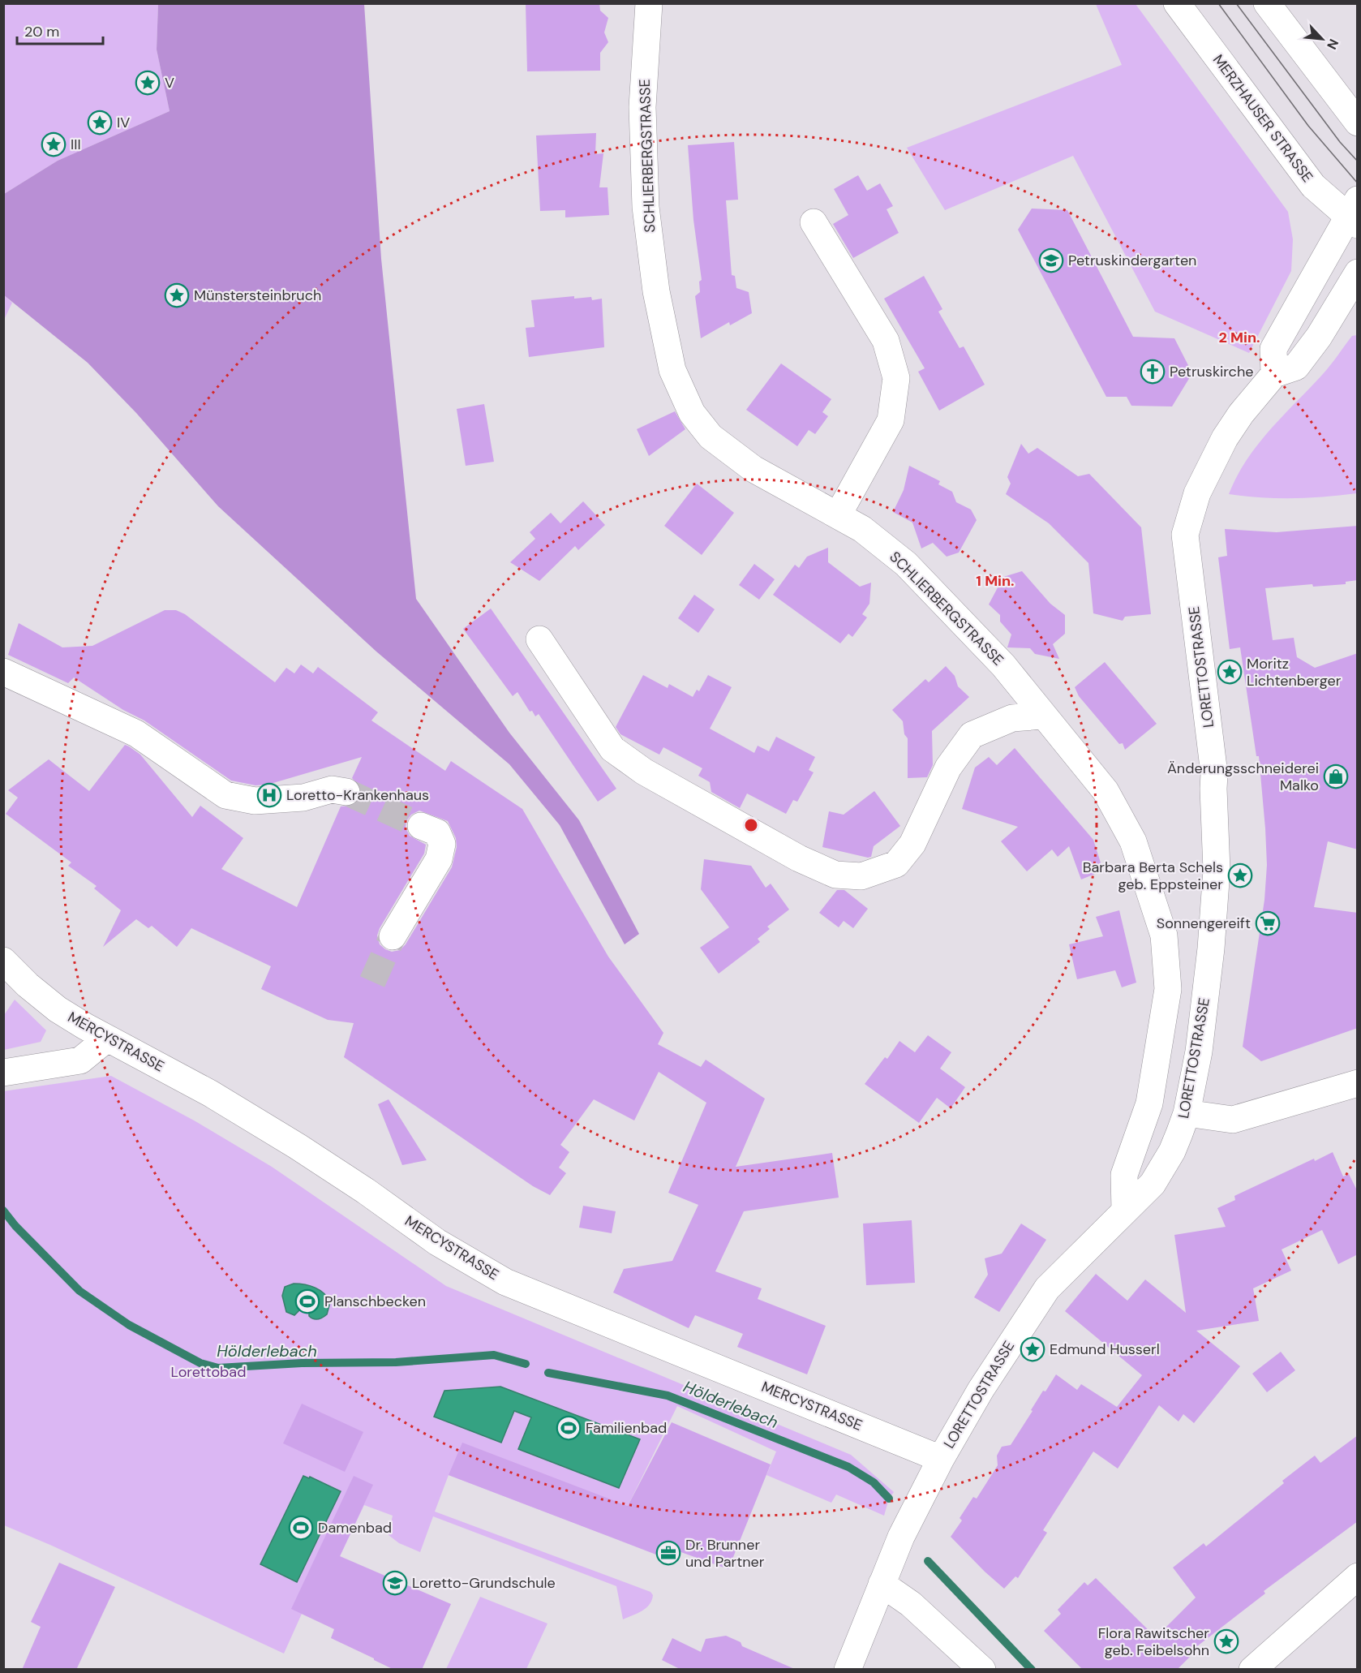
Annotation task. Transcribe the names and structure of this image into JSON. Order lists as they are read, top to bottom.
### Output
{
  "streets": {
    "street": [
      "MERZHAUSER STRASSE",
      "SCHLIERBERGSTRASSE",
      "LORETTOSTRASSE",
      "MERCYSTRASSE"
    ]
  },
  "crossings": [
    ["SCHLIERBERGSTRASSE", "LORETTOSTRASSE"],
    ["LORETTOSTRASSE", "MERCYSTRASSE"]
  ],
  "water": ["Hölderlebach"],
  "parks": ["Lorettobad"],
  "places": {
    "place": [
      "V",
      "IV",
      "III",
      "Münstersteinbruch",
      "Moritz Lichtenberger",
      "Barbara Berta Schels geb. Eppsteiner",
      "Edmund Husserl",
      "Flora Rawitscher geb. Feibelsohn"
    ],
    "school or university": ["Petruskindergarten", "Loretto-Grundschule"],
    "church": ["Petruskirche"],
    "shop": ["Änderungsschneiderei Malko"],
    "hospital": ["Loretto-Krankenhaus"],
    "supermarket": ["Sonnengereift"],
    "sports": ["Planschbecken", "Familienbad", "Damenbad"],
    "office": ["Dr. Brunner und Partner"]
  },
  "scale_bar": "20 m",
  "north": "bottom right",
  "rings": ["2 Min.", "1 Min."]
}
